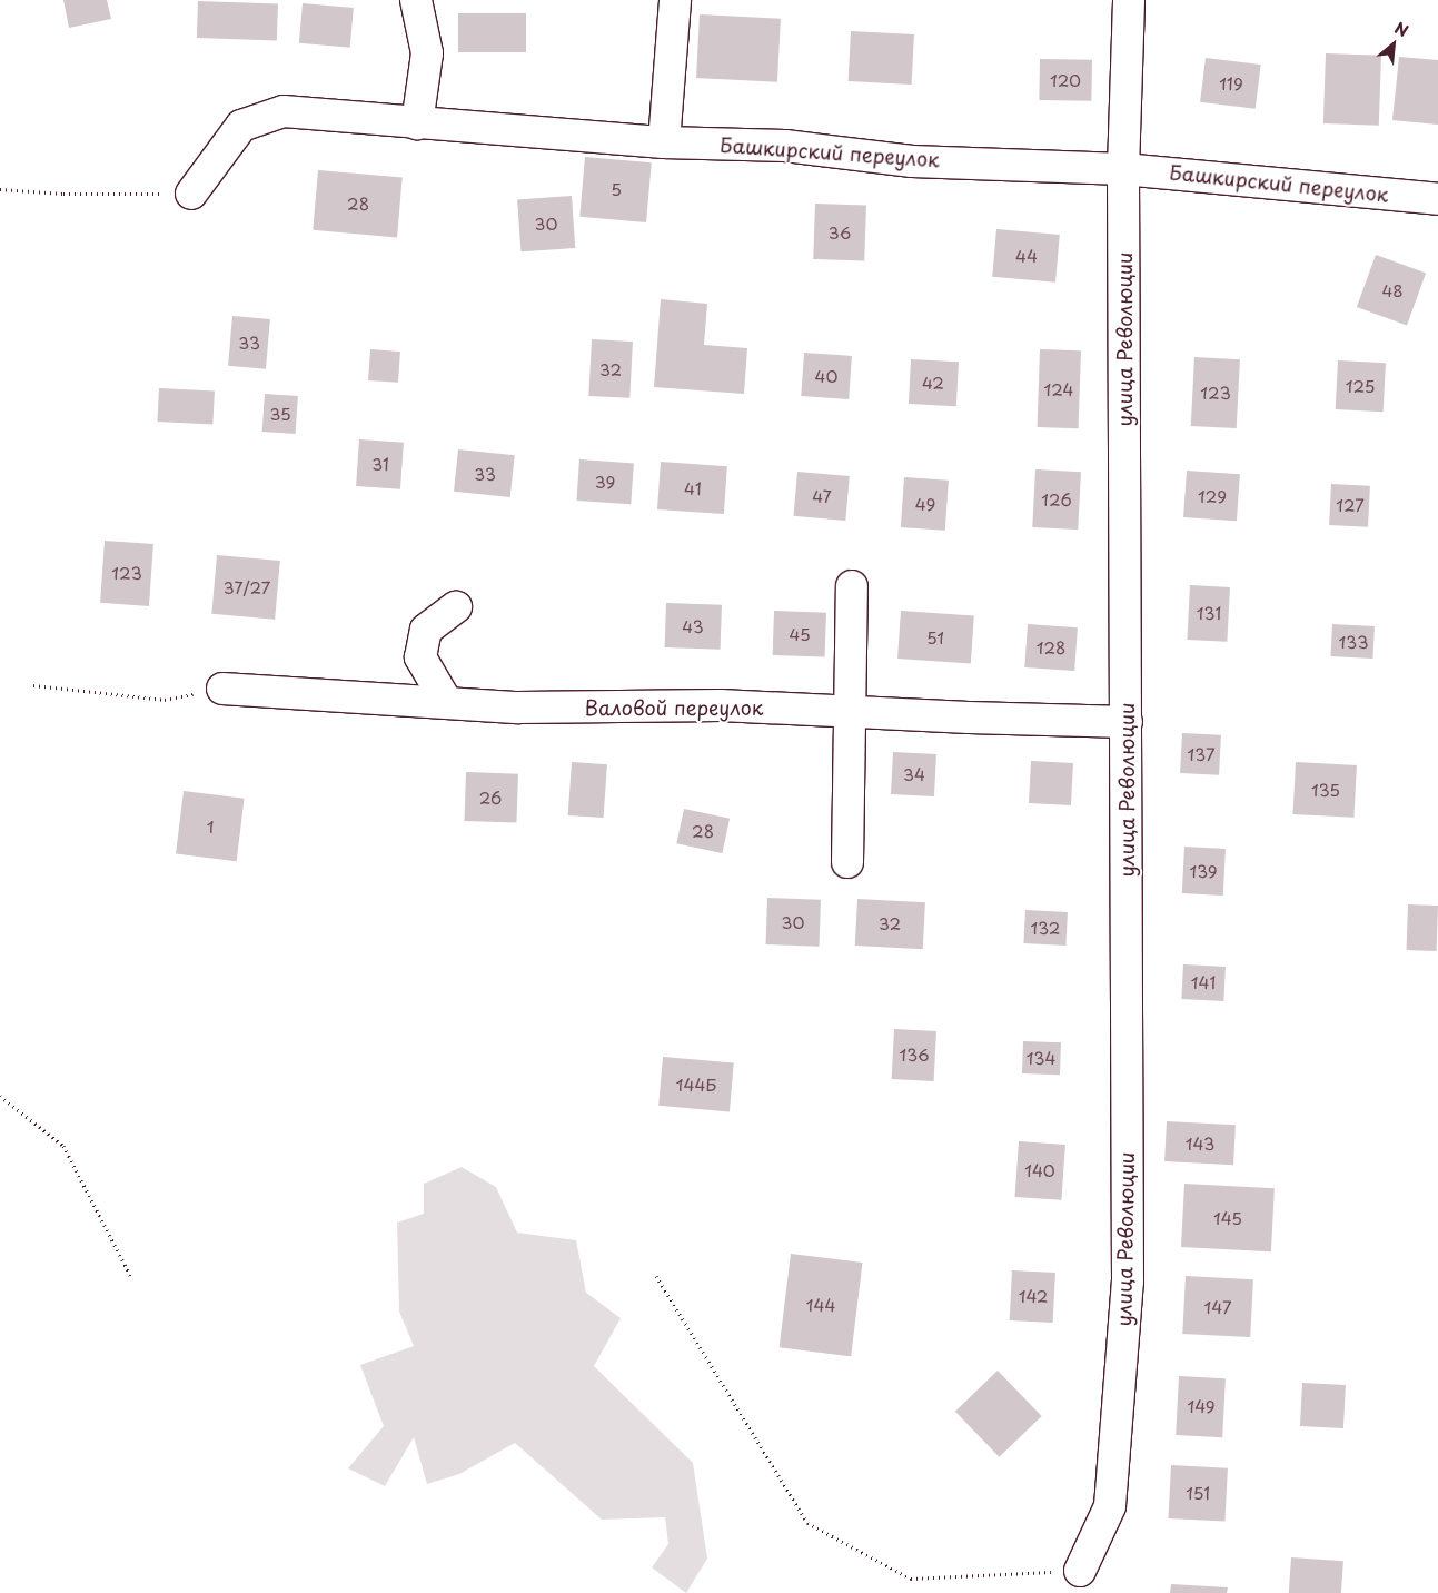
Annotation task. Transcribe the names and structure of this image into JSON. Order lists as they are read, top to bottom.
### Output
{
  "streets": {
    "street": ["Башкирский переулок", "улица Революции", "Валовой переулок"]
  },
  "crossings": [
    ["Башкирский переулок", "улица Революции"],
    ["улица Революции", "Валовой переулок"]
  ],
  "house_numbers": [
    "120",
    "119",
    "5",
    "28",
    "30",
    "36",
    "44",
    "48",
    "33",
    "32",
    "40",
    "42",
    "125",
    "124",
    "123",
    "35",
    "31",
    "33",
    "39",
    "41",
    "47",
    "129",
    "126",
    "49",
    "127",
    "123",
    "37/27",
    "131",
    "43",
    "45",
    "51",
    "133",
    "128",
    "137",
    "34",
    "135",
    "26",
    "1",
    "28",
    "139",
    "30",
    "32",
    "132",
    "141",
    "136",
    "134",
    "144Б",
    "143",
    "140",
    "145",
    "142",
    "144",
    "147",
    "149",
    "151"
  ],
  "north": "top right"
}
